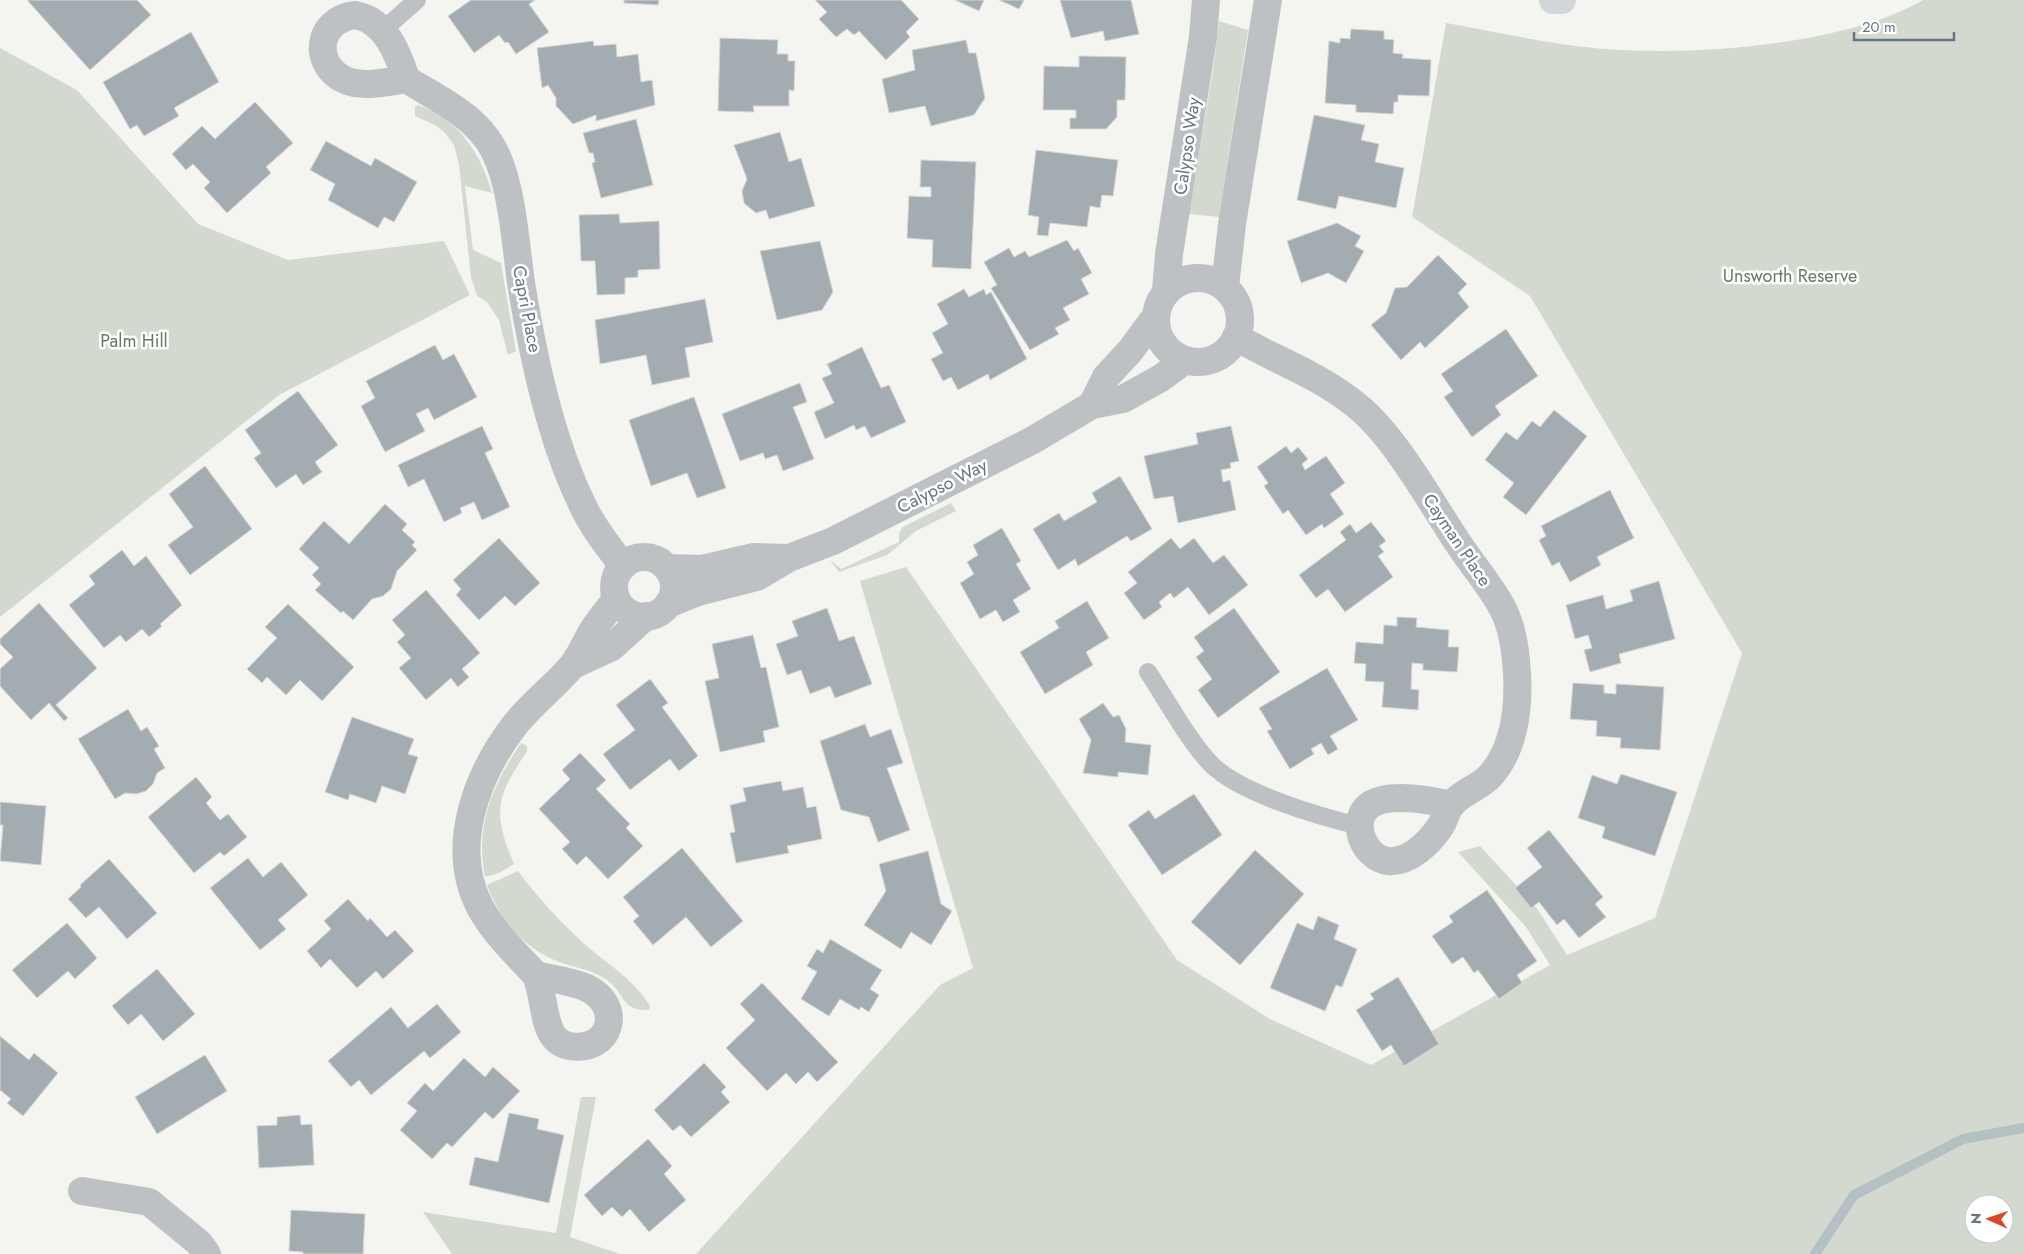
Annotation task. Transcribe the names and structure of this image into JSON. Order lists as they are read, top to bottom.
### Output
{
  "streets": {
    "street": ["Calypso Way", "Capri Place", "Cayman Place"]
  },
  "crossings": [
    ["Calypso Way", "Capri Place"],
    ["Calypso Way", "Cayman Place"]
  ],
  "parks": ["Unsworth Reserve", "Palm Hill"],
  "scale_bar": "20 m",
  "north": "left"
}
